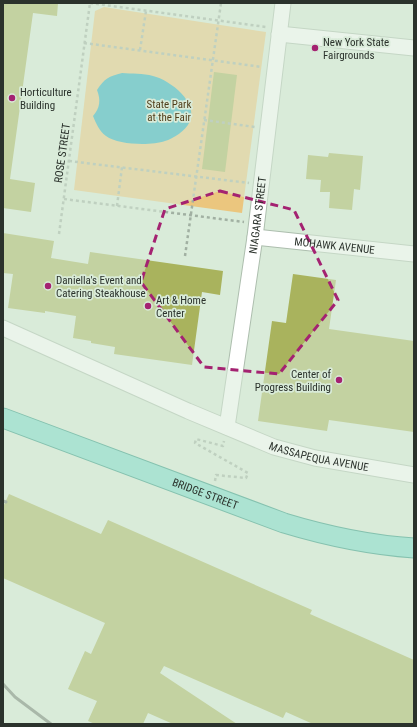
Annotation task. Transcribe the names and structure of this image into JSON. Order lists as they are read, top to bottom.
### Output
{
  "streets": {
    "main road": ["BRIDGE STREET"],
    "lane": ["NIAGARA STREET", "MOHAWK AVENUE", "MASSAPEQUA AVENUE"],
    "path": ["ROSE STREET"]
  },
  "crossings": [
    ["NIAGARA STREET", "MOHAWK AVENUE"],
    ["NIAGARA STREET", "MASSAPEQUA AVENUE"]
  ],
  "parks": ["State Park at the Fair"],
  "places": [
    "New York State Fairgrounds",
    "Horticulture Building",
    "Daniella's Event and Catering Steakhouse",
    "Art & Home Center",
    "Center of Progress Building"
  ]
}
